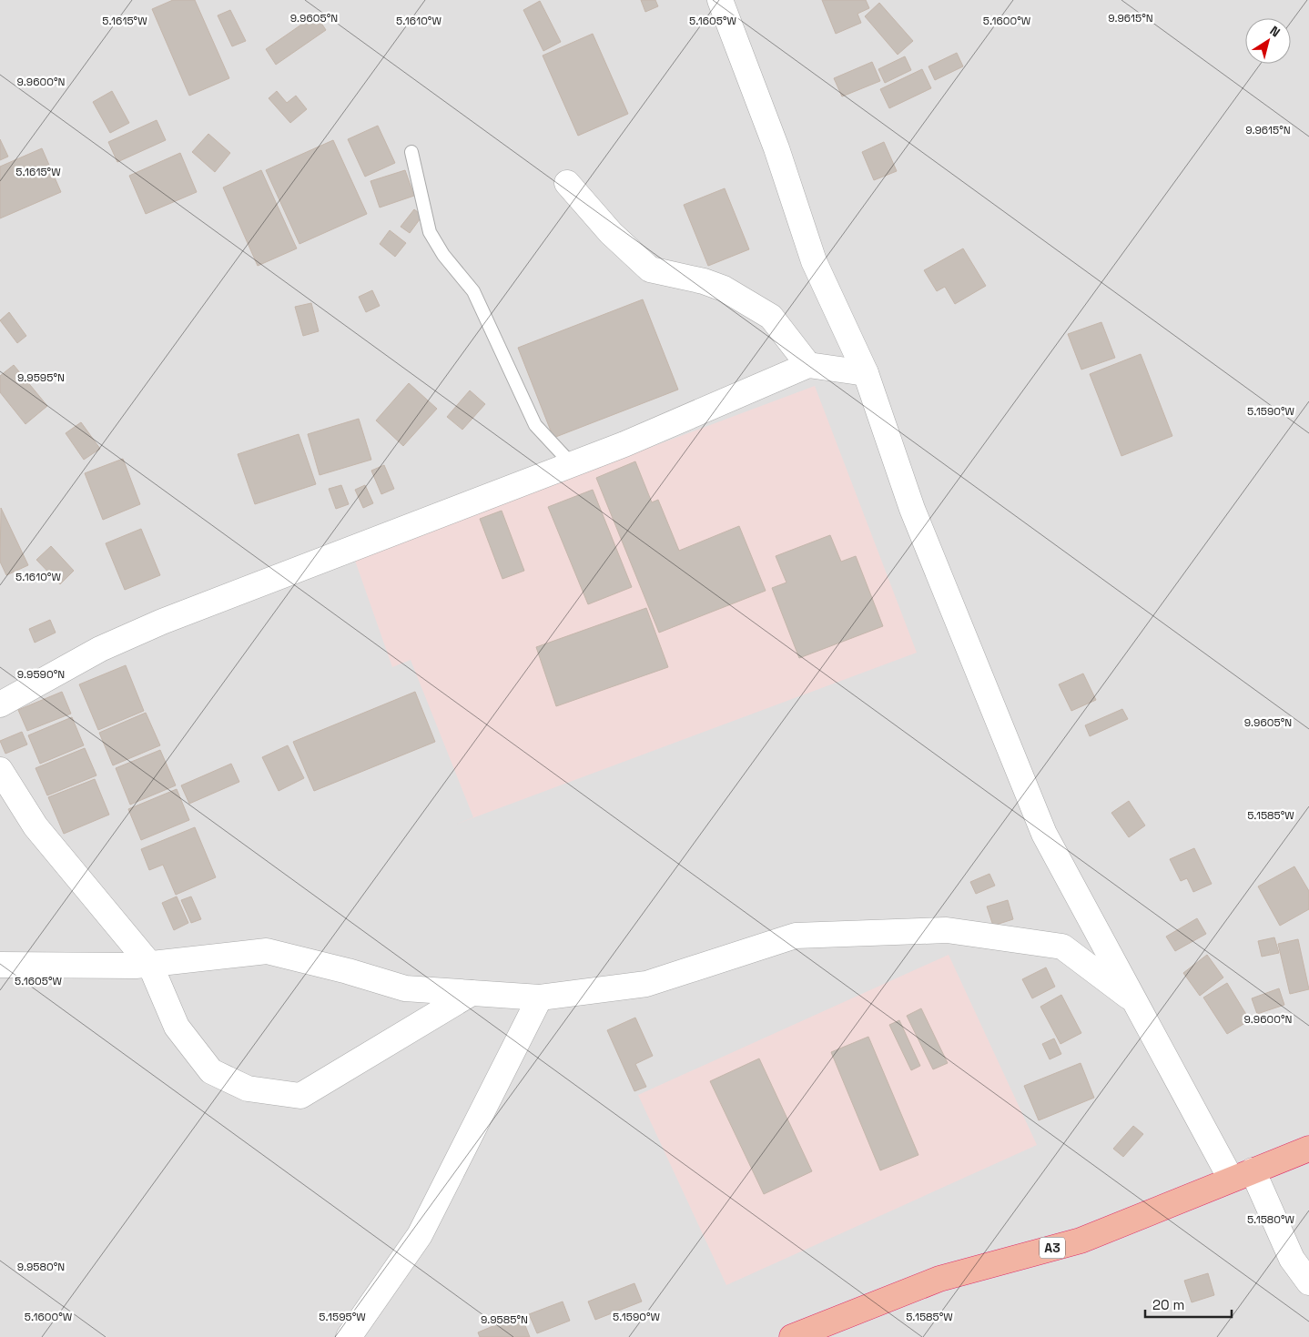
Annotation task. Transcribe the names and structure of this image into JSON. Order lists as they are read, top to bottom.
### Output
{
  "streets": {
    "highway": ["A3"]
  },
  "scale_bar": "20 m",
  "north": "top right",
  "coordinates": [
    "9.9615°N",
    "9.9605°N",
    "5.1615°W",
    "5.1610°W",
    "5.1605°W",
    "5.1600°W",
    "9.9600°N",
    "9.9595°N",
    "5.1590°W",
    "9.9590°N",
    "5.1585°W",
    "5.1580°W",
    "9.9580°N",
    "5.1595°W",
    "9.9585°N"
  ]
}
